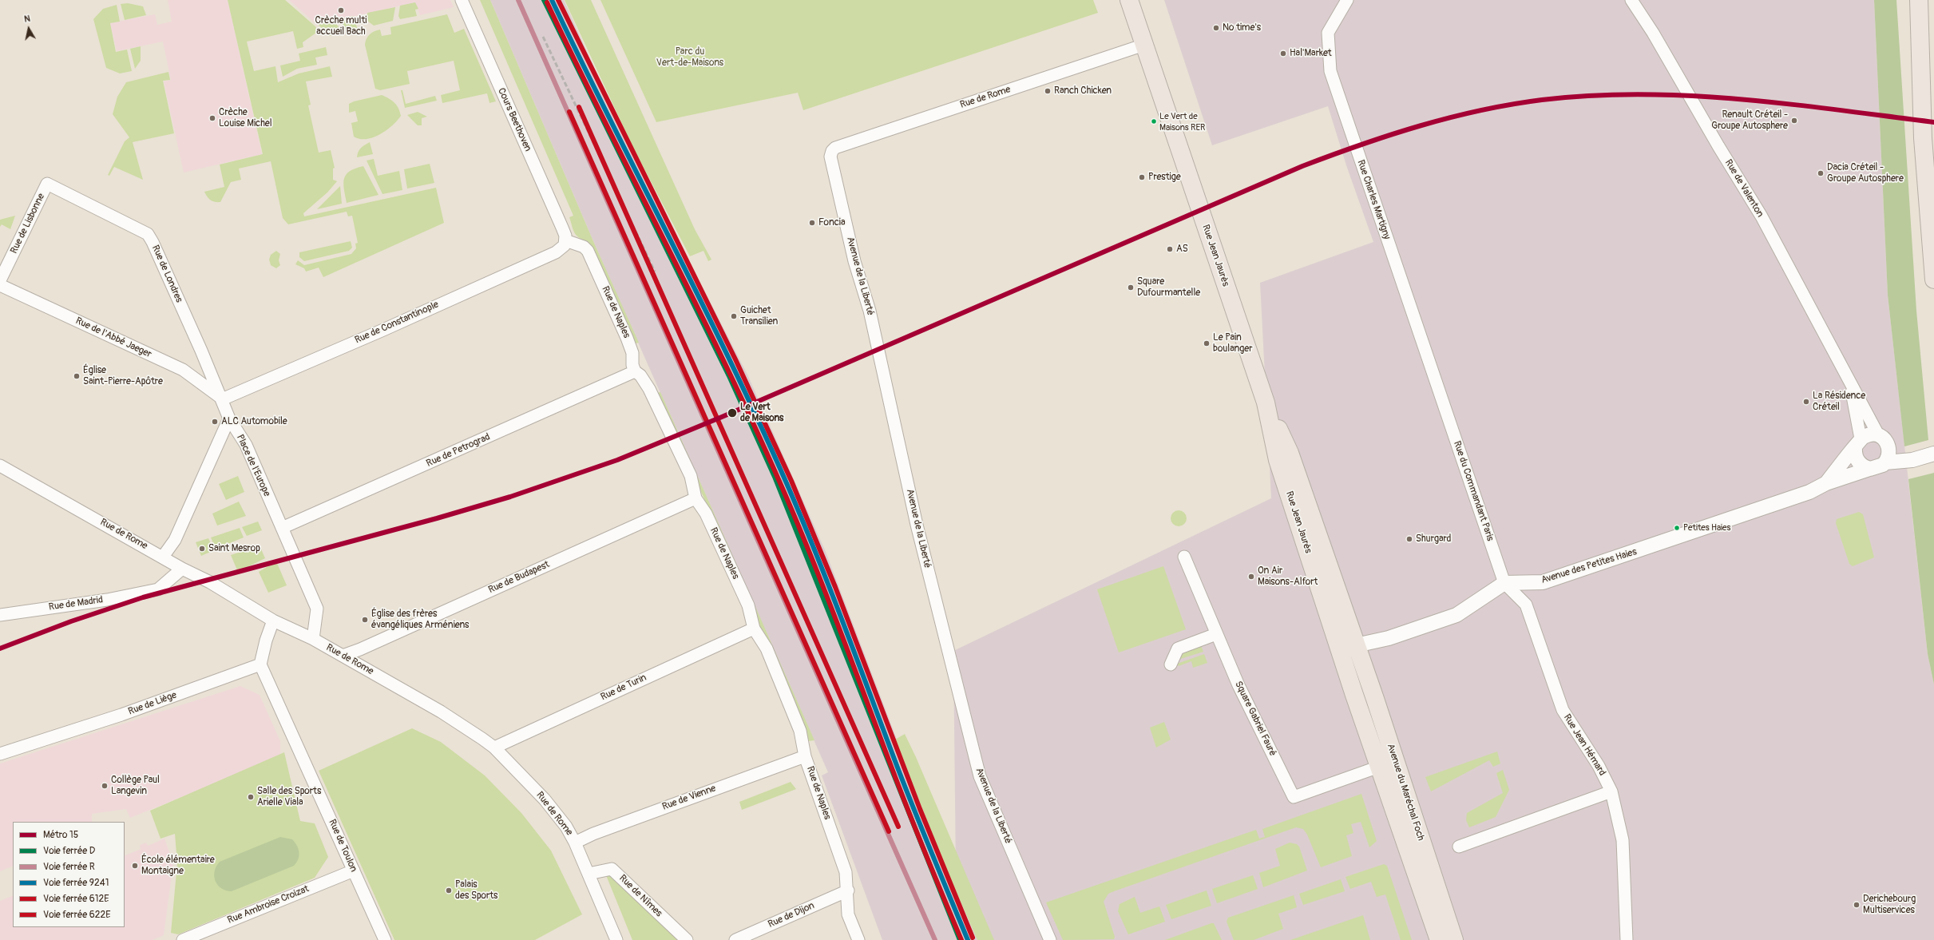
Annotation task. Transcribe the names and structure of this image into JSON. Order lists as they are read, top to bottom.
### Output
{
  "streets": {
    "main road": ["Rue Jean Jaurès", "Avenue du Maréchal Foch"],
    "street": [
      "Rue de Rome",
      "Cours Beethoven",
      "Rue de Valenton",
      "Rue Charles Martigny",
      "Rue de Lisbonne",
      "Rue de Londres",
      "Avenue de la Liberté",
      "Rue de Naples",
      "Rue de Constantinople",
      "Rue de l'Abbé Jaeger",
      "Rue de Petrograd",
      "Place de l'Europe",
      "Rue du Commandant Paris",
      "Avenue des Petites Haies",
      "Rue de Budapest",
      "Rue de Madrid",
      "Rue de Turin",
      "Rue de Liège",
      "Square Gabriel Fauré",
      "Rue Jean Hémard",
      "Rue de Vienne",
      "Rue de Toulon",
      "Rue de Nîmes",
      "Rue Ambroise Croizat",
      "Rue de Dijon"
    ]
  },
  "crossings": [
    ["Rue de Rome", "Rue Jean Jaurès"],
    ["Rue de Rome", "Avenue de la Liberté"],
    ["Rue de Rome", "Place de l'Europe"],
    ["Rue de Rome", "Rue de Budapest"],
    ["Rue de Rome", "Rue de Madrid"],
    ["Rue de Rome", "Rue de Turin"],
    ["Rue de Rome", "Rue de Vienne"],
    ["Rue de Rome", "Rue de Nîmes"],
    ["Cours Beethoven", "Rue de Naples"],
    ["Cours Beethoven", "Rue de Constantinople"],
    ["Rue de Valenton", "Avenue des Petites Haies"],
    ["Rue Charles Martigny", "Rue du Commandant Paris"],
    ["Rue de Lisbonne", "Rue de Londres"],
    ["Rue Jean Jaurès", "Avenue du Maréchal Foch"],
    ["Rue de Londres", "Rue de Constantinople"],
    ["Rue de Londres", "Rue de l'Abbé Jaeger"],
    ["Rue de Londres", "Place de l'Europe"],
    ["Rue de Naples", "Rue de Constantinople"],
    ["Rue de Naples", "Rue de Petrograd"],
    ["Rue de Naples", "Rue de Budapest"],
    ["Rue de Naples", "Rue de Turin"],
    ["Rue de Naples", "Rue de Vienne"],
    ["Rue de Naples", "Rue de Dijon"],
    ["Rue de Constantinople", "Rue de l'Abbé Jaeger"],
    ["Rue de Petrograd", "Place de l'Europe"],
    ["Rue du Commandant Paris", "Avenue des Petites Haies"],
    ["Rue du Commandant Paris", "Rue Jean Hémard"],
    ["Avenue des Petites Haies", "Rue Jean Hémard"],
    ["Rue de Liège", "Rue de Toulon"],
    ["Square Gabriel Fauré", "Avenue du Maréchal Foch"],
    ["Rue de Toulon", "Rue Ambroise Croizat"]
  ],
  "parks": ["Parc du Vert-de-Maisons"],
  "places": [
    "Crèche multi accueil Bach",
    "No time's",
    "Hal'Market",
    "Ranch Chicken",
    "Crèche Louise Michel",
    "Renault Créteil - Groupe Autosphere",
    "Le Vert de Maisons RER",
    "Dacia Créteil - Groupe Autosphere",
    "Prestige",
    "Foncia",
    "AS",
    "Square Dufourmantelle",
    "Guichet Transilien",
    "Le Pain boulanger",
    "Église Saint-Pierre-Apôtre",
    "La Résidence Créteil",
    "Le Vert de Maisons",
    "ALC Automobile",
    "Petites Haies",
    "Shurgard",
    "Saint Mesrop",
    "On Air Maisons-Alfort",
    "Église des frères évangéliques Arméniens",
    "Collège Paul Langevin",
    "Salle des Sports Arielle Viala",
    "École élémentaire Montaigne",
    "Palais des Sports",
    "Derichebourg Multiservices"
  ],
  "lines": [
    "rail line D",
    "rail line R",
    "rail line 9241",
    "rail line 622E",
    "rail line 612E",
    "metro line 15"
  ],
  "legend": [
    "Métro 15",
    "Voie ferrée D",
    "Voie ferrée R",
    "Voie ferrée 9241",
    "Voie ferrée 612E",
    "Voie ferrée 622E"
  ],
  "north": "top"
}
